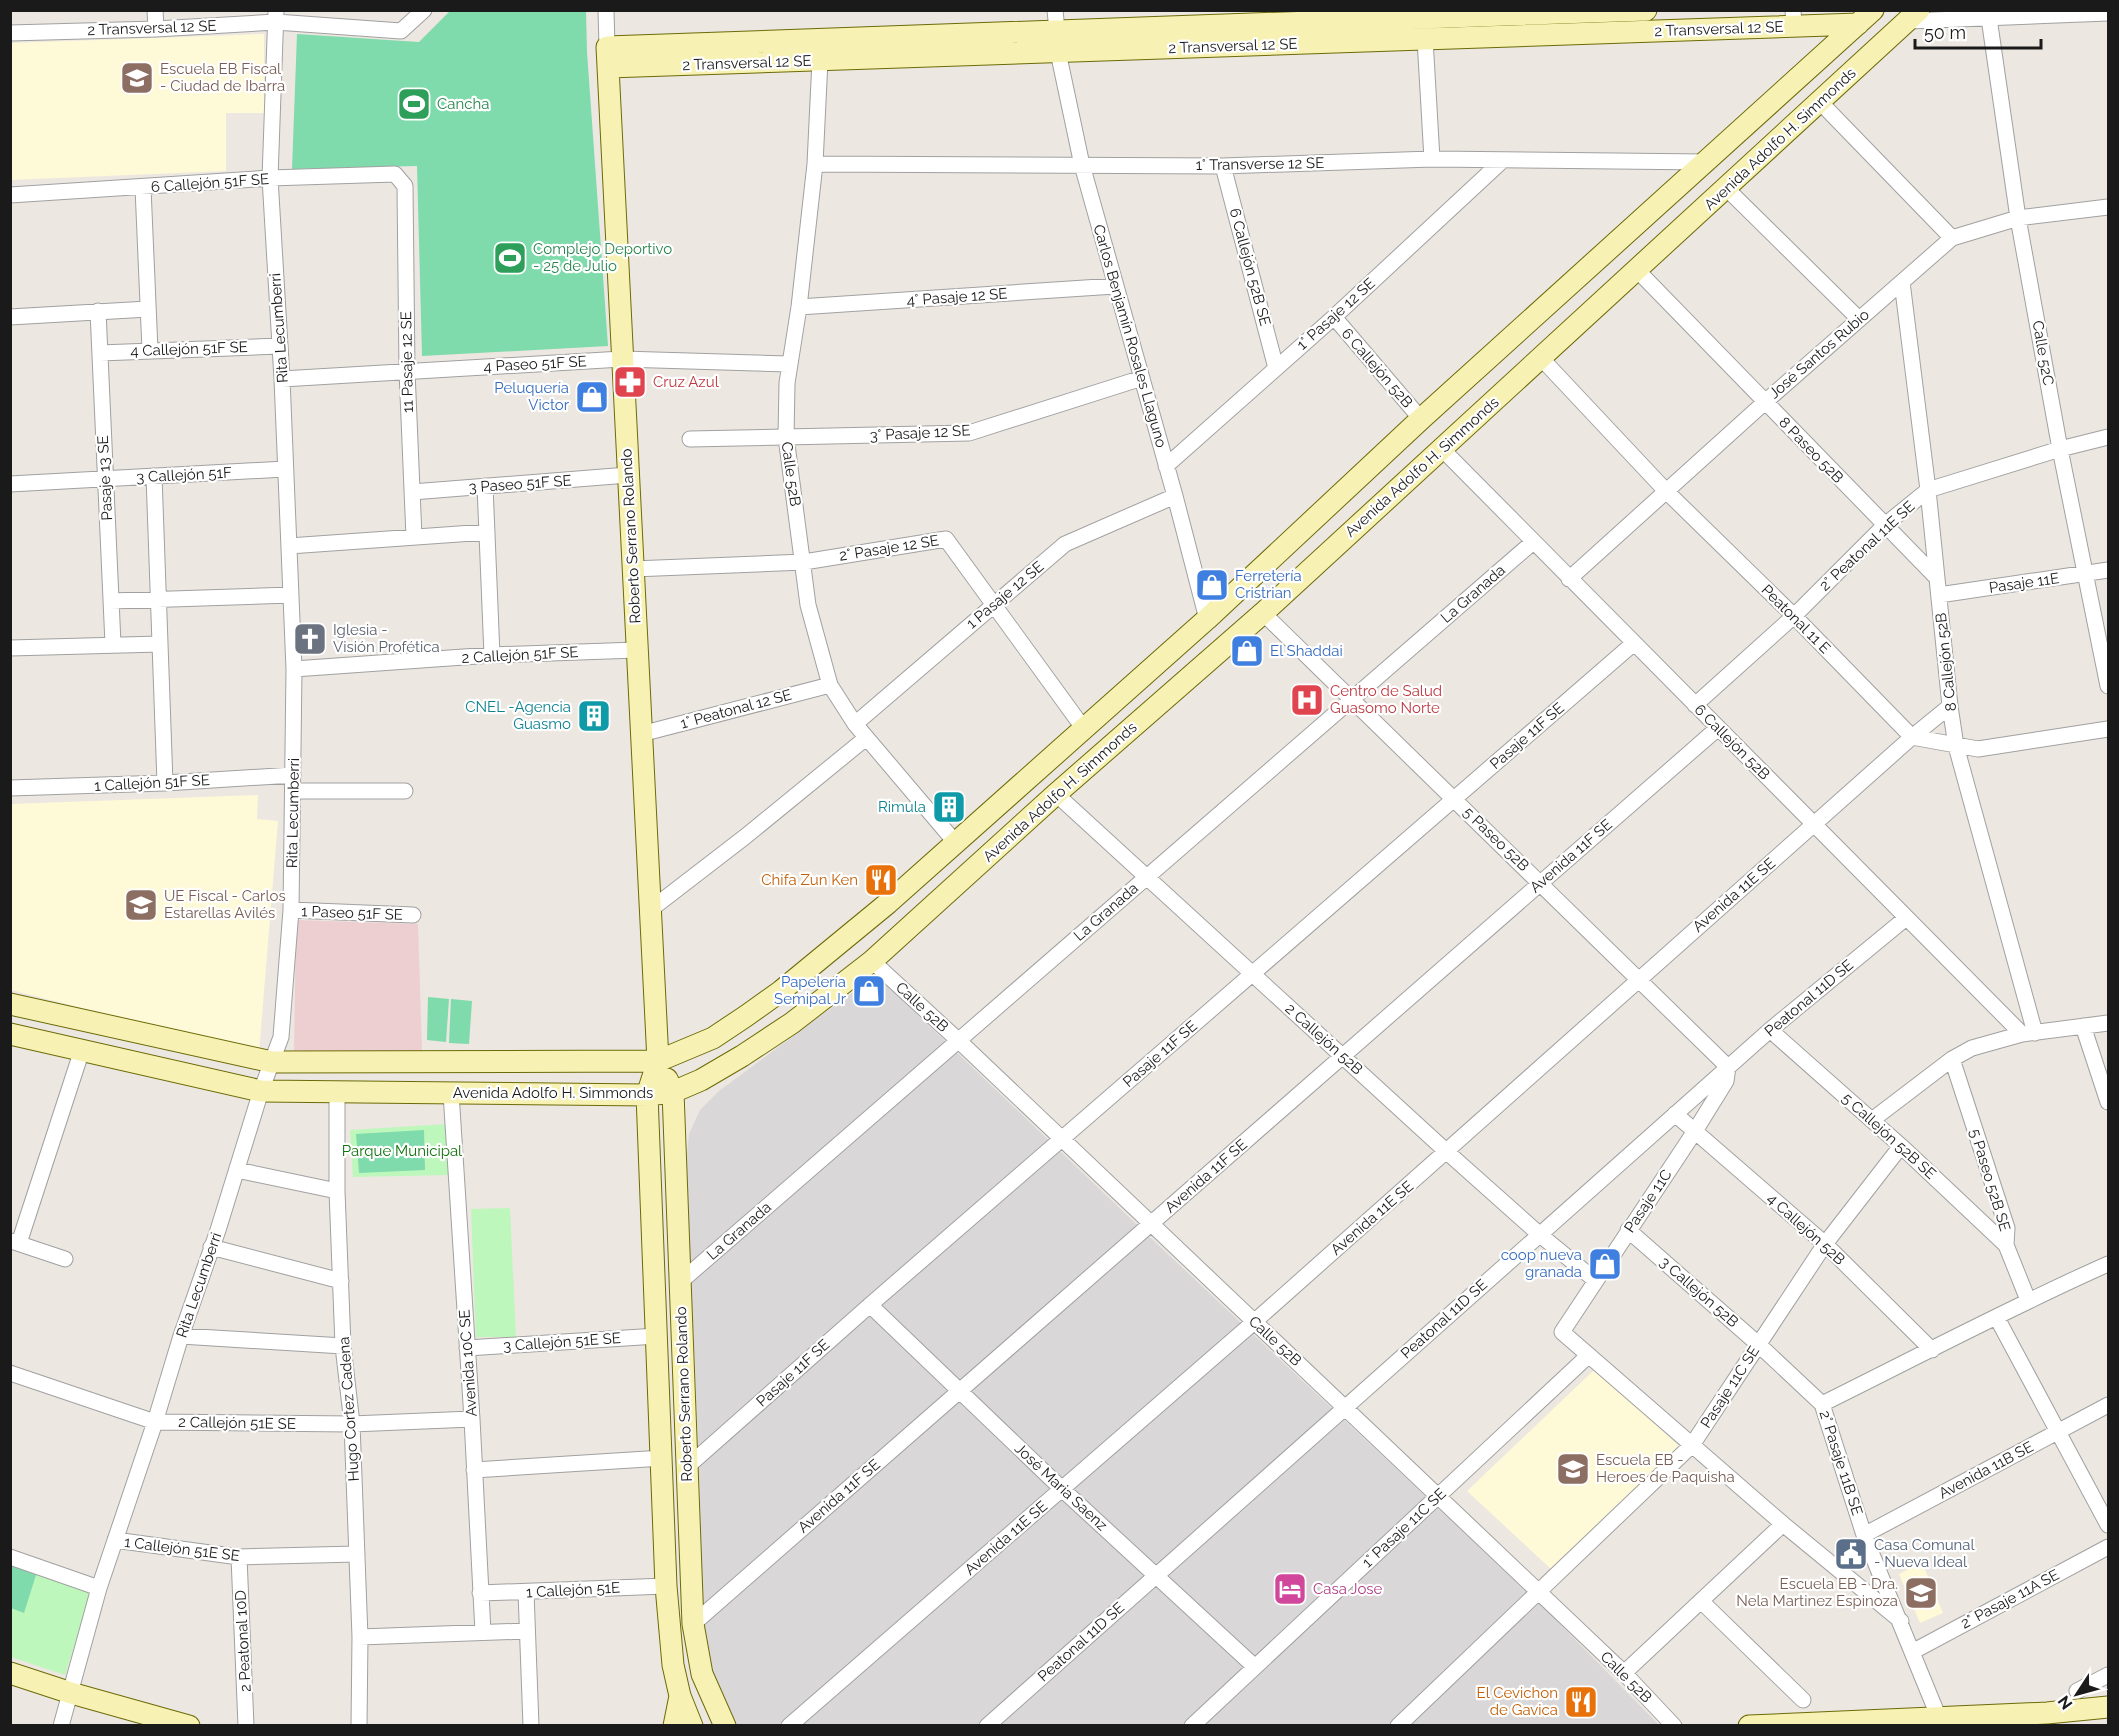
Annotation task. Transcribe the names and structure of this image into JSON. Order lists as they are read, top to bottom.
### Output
{
  "streets": {
    "street": [
      "2 Transversal 12 SE",
      "Avenida Adolfo H. Simmonds",
      "1° Transverse 12 SE",
      "6 Callejón 51F SE",
      "6 Callejón 52B SE",
      "4° Pasaje 12 SE",
      "1° Pasaje 12 SE",
      "Rita Lecumberri",
      "Carlos Benjamín Rosales Llaguno",
      "4 Callejón 51F SE",
      "Calle 52C",
      "José Santos Rubio",
      "11 Pasaje 12 SE",
      "4 Paseo 51F SE",
      "6 Callejón 52B",
      "3° Pasaje 12 SE",
      "8 Paseo 52B",
      "Calle 52B",
      "3 Callejón 51F",
      "Pasaje 13 SE",
      "3 Paseo 51F SE",
      "Roberto Serrano Rolando",
      "2° Peatonal 11E SE",
      "2° Pasaje 12 SE",
      "Pasaje 11E",
      "La Granada",
      "1 Pasaje 12 SE",
      "Peatonal 11 E",
      "2 Callejón 51F SE",
      "8 Callejón 52B",
      "1° Peatonal 12 SE",
      "Pasaje 11F SE",
      "1 Callejón 51F SE",
      "5 Paseo 52B",
      "Avenida 11F SE",
      "Avenida 11E SE",
      "1 Paseo 51F SE",
      "Peatonal 11D SE",
      "2 Callejón 52B",
      "5 Callejón 52B SE",
      "5 Paseo 52B SE",
      "Pasaje 11C",
      "4 Callejón 52B",
      "3 Callejón 52B",
      "3 Callejón 51E SE",
      "Avenida 10C SE",
      "Pasaje 11C SE",
      "Hugo Cortez Cadena",
      "2 Callejón 51E SE",
      "2° Pasaje 11B SE",
      "Avenida 11B SE",
      "José Maria Saenz",
      "1° Pasaje 11C SE",
      "1 Callejón 51E SE",
      "1 Callejón 51E",
      "2° Pasaje 11A SE",
      "2 Peatonal 10D"
    ]
  },
  "crossings": [
    ["2 Transversal 12 SE", "Avenida Adolfo H. Simmonds"],
    ["2 Transversal 12 SE", "Rita Lecumberri"],
    ["2 Transversal 12 SE", "Carlos Benjamín Rosales Llaguno"],
    ["2 Transversal 12 SE", "Calle 52B"],
    ["2 Transversal 12 SE", "Roberto Serrano Rolando"],
    ["Avenida Adolfo H. Simmonds", "1° Transverse 12 SE"],
    ["Avenida Adolfo H. Simmonds", "Rita Lecumberri"],
    ["Avenida Adolfo H. Simmonds", "Carlos Benjamín Rosales Llaguno"],
    ["Avenida Adolfo H. Simmonds", "6 Callejón 52B"],
    ["Avenida Adolfo H. Simmonds", "8 Paseo 52B"],
    ["Avenida Adolfo H. Simmonds", "Calle 52B"],
    ["Avenida Adolfo H. Simmonds", "Roberto Serrano Rolando"],
    ["Avenida Adolfo H. Simmonds", "2° Pasaje 12 SE"],
    ["Avenida Adolfo H. Simmonds", "Peatonal 11 E"],
    ["Avenida Adolfo H. Simmonds", "5 Paseo 52B"],
    ["Avenida Adolfo H. Simmonds", "2 Callejón 52B"],
    ["Avenida Adolfo H. Simmonds", "Avenida 10C SE"],
    ["Avenida Adolfo H. Simmonds", "Hugo Cortez Cadena"],
    ["1° Transverse 12 SE", "6 Callejón 52B SE"],
    ["1° Transverse 12 SE", "1° Pasaje 12 SE"],
    ["1° Transverse 12 SE", "Carlos Benjamín Rosales Llaguno"],
    ["1° Transverse 12 SE", "Calle 52B"],
    ["6 Callejón 51F SE", "Rita Lecumberri"],
    ["6 Callejón 51F SE", "11 Pasaje 12 SE"],
    ["6 Callejón 52B SE", "1° Pasaje 12 SE"],
    ["4° Pasaje 12 SE", "Carlos Benjamín Rosales Llaguno"],
    ["4° Pasaje 12 SE", "Calle 52B"],
    ["1° Pasaje 12 SE", "Carlos Benjamín Rosales Llaguno"],
    ["1° Pasaje 12 SE", "6 Callejón 52B"],
    ["Rita Lecumberri", "4 Callejón 51F SE"],
    ["Rita Lecumberri", "4 Paseo 51F SE"],
    ["Rita Lecumberri", "3 Callejón 51F"],
    ["Rita Lecumberri", "2 Callejón 51F SE"],
    ["Rita Lecumberri", "1 Callejón 51F SE"],
    ["Rita Lecumberri", "1 Paseo 51F SE"],
    ["Rita Lecumberri", "2 Callejón 51E SE"],
    ["Rita Lecumberri", "1 Callejón 51E SE"],
    ["Carlos Benjamín Rosales Llaguno", "3° Pasaje 12 SE"],
    ["Carlos Benjamín Rosales Llaguno", "1 Pasaje 12 SE"],
    ["4 Callejón 51F SE", "Pasaje 13 SE"],
    ["Calle 52C", "José Santos Rubio"],
    ["Calle 52C", "2° Peatonal 11E SE"],
    ["Calle 52C", "Pasaje 11E"],
    ["José Santos Rubio", "6 Callejón 52B"],
    ["José Santos Rubio", "8 Paseo 52B"],
    ["José Santos Rubio", "Peatonal 11 E"],
    ["José Santos Rubio", "8 Callejón 52B"],
    ["11 Pasaje 12 SE", "4 Paseo 51F SE"],
    ["11 Pasaje 12 SE", "3 Paseo 51F SE"],
    ["4 Paseo 51F SE", "Calle 52B"],
    ["4 Paseo 51F SE", "Roberto Serrano Rolando"],
    ["6 Callejón 52B", "2° Peatonal 11E SE"],
    ["6 Callejón 52B", "La Granada"],
    ["6 Callejón 52B", "8 Callejón 52B"],
    ["6 Callejón 52B", "Pasaje 11F SE"],
    ["6 Callejón 52B", "Avenida 11F SE"],
    ["6 Callejón 52B", "Avenida 11E SE"],
    ["6 Callejón 52B", "Peatonal 11D SE"],
    ["3° Pasaje 12 SE", "Calle 52B"],
    ["8 Paseo 52B", "2° Peatonal 11E SE"],
    ["8 Paseo 52B", "8 Callejón 52B"],
    ["Calle 52B", "2° Pasaje 12 SE"],
    ["Calle 52B", "La Granada"],
    ["Calle 52B", "1 Pasaje 12 SE"],
    ["Calle 52B", "1° Peatonal 12 SE"],
    ["Calle 52B", "Pasaje 11F SE"],
    ["Calle 52B", "Avenida 11F SE"],
    ["Calle 52B", "Avenida 11E SE"],
    ["Calle 52B", "Peatonal 11D SE"],
    ["Calle 52B", "Pasaje 11C SE"],
    ["Calle 52B", "1° Pasaje 11C SE"],
    ["3 Callejón 51F", "Pasaje 13 SE"],
    ["3 Paseo 51F SE", "Roberto Serrano Rolando"],
    ["Roberto Serrano Rolando", "2° Pasaje 12 SE"],
    ["Roberto Serrano Rolando", "La Granada"],
    ["Roberto Serrano Rolando", "2 Callejón 51F SE"],
    ["Roberto Serrano Rolando", "1° Peatonal 12 SE"],
    ["Roberto Serrano Rolando", "Pasaje 11F SE"],
    ["Roberto Serrano Rolando", "Avenida 11F SE"],
    ["Roberto Serrano Rolando", "3 Callejón 51E SE"],
    ["Roberto Serrano Rolando", "1 Callejón 51E"],
    ["2° Peatonal 11E SE", "Peatonal 11 E"],
    ["2° Peatonal 11E SE", "8 Callejón 52B"],
    ["2° Pasaje 12 SE", "1 Pasaje 12 SE"],
    ["Pasaje 11E", "8 Callejón 52B"],
    ["La Granada", "5 Paseo 52B"],
    ["La Granada", "2 Callejón 52B"],
    ["Peatonal 11 E", "Avenida 11E SE"],
    ["8 Callejón 52B", "Avenida 11E SE"],
    ["Pasaje 11F SE", "5 Paseo 52B"],
    ["Pasaje 11F SE", "2 Callejón 52B"],
    ["Pasaje 11F SE", "José Maria Saenz"],
    ["5 Paseo 52B", "Avenida 11F SE"],
    ["5 Paseo 52B", "Avenida 11E SE"],
    ["5 Paseo 52B", "Peatonal 11D SE"],
    ["5 Paseo 52B", "Pasaje 11C"],
    ["Avenida 11F SE", "2 Callejón 52B"],
    ["Avenida 11F SE", "José Maria Saenz"],
    ["Avenida 11E SE", "2 Callejón 52B"],
    ["Avenida 11E SE", "José Maria Saenz"],
    ["Peatonal 11D SE", "2 Callejón 52B"],
    ["Peatonal 11D SE", "5 Callejón 52B SE"],
    ["Peatonal 11D SE", "Pasaje 11C"],
    ["Peatonal 11D SE", "4 Callejón 52B"],
    ["Peatonal 11D SE", "José Maria Saenz"],
    ["2 Callejón 52B", "Pasaje 11C"],
    ["5 Callejón 52B SE", "5 Paseo 52B SE"],
    ["5 Callejón 52B SE", "Pasaje 11C SE"],
    ["5 Paseo 52B SE", "2° Pasaje 11B SE"],
    ["Pasaje 11C", "4 Callejón 52B"],
    ["Pasaje 11C", "3 Callejón 52B"],
    ["Pasaje 11C", "1° Pasaje 11C SE"],
    ["4 Callejón 52B", "Pasaje 11C SE"],
    ["4 Callejón 52B", "2° Pasaje 11B SE"],
    ["3 Callejón 52B", "Pasaje 11C SE"],
    ["3 Callejón 52B", "2° Pasaje 11B SE"],
    ["3 Callejón 51E SE", "Avenida 10C SE"],
    ["Avenida 10C SE", "2 Callejón 51E SE"],
    ["Avenida 10C SE", "1 Callejón 51E"],
    ["Hugo Cortez Cadena", "2 Callejón 51E SE"],
    ["Hugo Cortez Cadena", "1 Callejón 51E SE"],
    ["2° Pasaje 11B SE", "Avenida 11B SE"],
    ["2° Pasaje 11B SE", "2° Pasaje 11A SE"],
    ["José Maria Saenz", "1° Pasaje 11C SE"],
    ["1 Callejón 51E SE", "2 Peatonal 10D"]
  ],
  "parks": ["Parque Municipal"],
  "places": {
    "school or university": [
      "Escuela EB Fiscal - Ciudad de Ibarra",
      "UE Fiscal - Carlos Estarellas Avilés",
      "Escuela EB - Heroes de Paquisha",
      "Escuela EB - Dra. Nela Martinez Espinoza"
    ],
    "sports": ["Cancha", "Complejo Deportivo - 25 de Julio"],
    "pharmacy": ["Cruz Azul"],
    "shop": [
      "Peluquería Victor",
      "Ferretería Cristrian",
      "El Shaddai",
      "Papelería Semipal Jr",
      "coop nueva granada"
    ],
    "church": ["Iglesia - Visión Profética"],
    "hospital": ["Centro de Salud Guasomo Norte"],
    "building": ["CNEL -Agencia Guasmo", "Rimula"],
    "restaurant": ["Chifa Zun Ken", "El Cevichon de Gavica"],
    "public building": ["Casa Comunal - Nueva Ideal"],
    "hotel": ["Casa Jose"]
  },
  "scale_bar": "50 m",
  "north": "bottom left"
}
